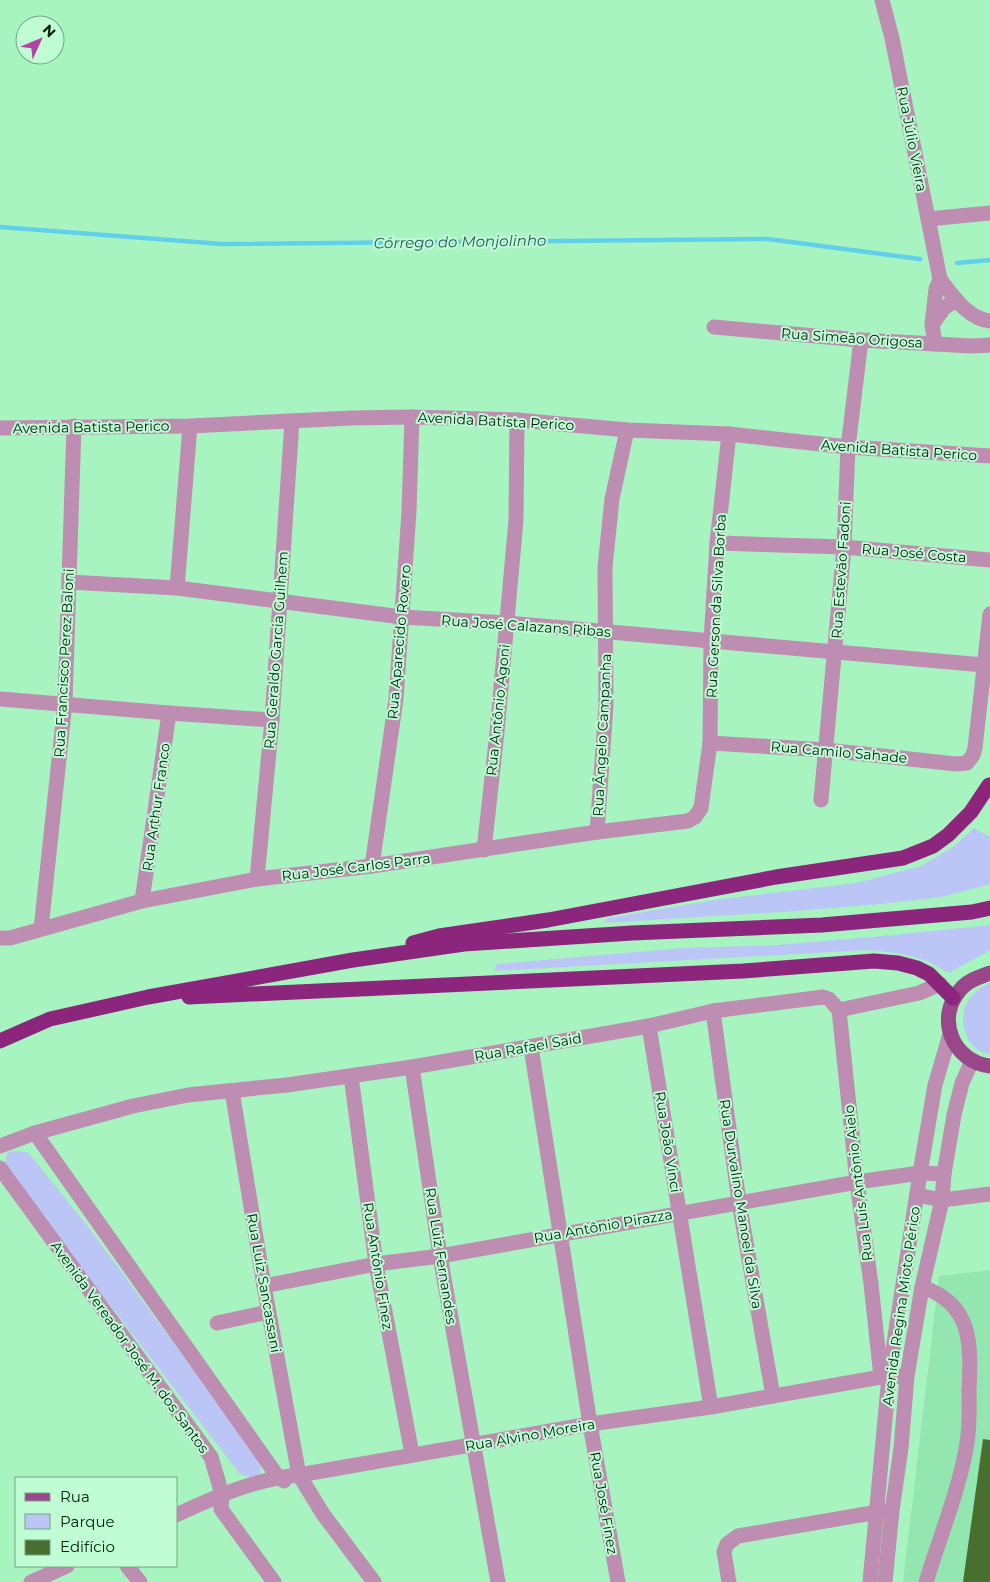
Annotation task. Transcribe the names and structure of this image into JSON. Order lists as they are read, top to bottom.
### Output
{
  "streets": {
    "street": [
      "Rua Júlio Vieira",
      "Rua Simeão Origosa",
      "Avenida Batista Perico",
      "Rua José Costa",
      "Rua Estevão Fadoni",
      "Rua Gerson da Silva Borba",
      "Rua José Calazans Ribas",
      "Rua Aparecido Rovero",
      "Rua Geraldo Garcia Guilhem",
      "Rua Francisco Perez Baloni",
      "Rua Antônio Agoni",
      "Rua Ângelo Campanha",
      "Rua Camilo Sahade",
      "Rua Arthur Franco",
      "Rua José Carlos Parra",
      "Rua Rafael Said",
      "Rua João Vinci",
      "Rua Luís Antônio Aielo",
      "Rua Durvalino Manoel da Silva",
      "Rua Antônio Pirazza",
      "Rua Luiz Fernandes",
      "Rua Antônio Finez",
      "Rua Luiz Sancassani",
      "Avenida Regina Mioto Périco",
      "Avenida Vereador José M. dos Santos",
      "Rua Alvino Moreira",
      "Rua José Finez"
    ]
  },
  "crossings": [
    ["Rua Simeão Origosa", "Rua Estevão Fadoni"],
    ["Avenida Batista Perico", "Rua Estevão Fadoni"],
    ["Avenida Batista Perico", "Rua Gerson da Silva Borba"],
    ["Avenida Batista Perico", "Rua Aparecido Rovero"],
    ["Avenida Batista Perico", "Rua Geraldo Garcia Guilhem"],
    ["Avenida Batista Perico", "Rua Francisco Perez Baloni"],
    ["Avenida Batista Perico", "Rua Antônio Agoni"],
    ["Avenida Batista Perico", "Rua Ângelo Campanha"],
    ["Rua José Costa", "Rua Estevão Fadoni"],
    ["Rua José Costa", "Rua Gerson da Silva Borba"],
    ["Rua Estevão Fadoni", "Rua José Calazans Ribas"],
    ["Rua Estevão Fadoni", "Rua Camilo Sahade"],
    ["Rua Gerson da Silva Borba", "Rua José Calazans Ribas"],
    ["Rua Gerson da Silva Borba", "Rua Camilo Sahade"],
    ["Rua Gerson da Silva Borba", "Rua José Carlos Parra"],
    ["Rua José Calazans Ribas", "Rua Aparecido Rovero"],
    ["Rua José Calazans Ribas", "Rua Geraldo Garcia Guilhem"],
    ["Rua José Calazans Ribas", "Rua Francisco Perez Baloni"],
    ["Rua José Calazans Ribas", "Rua Antônio Agoni"],
    ["Rua José Calazans Ribas", "Rua Ângelo Campanha"],
    ["Rua José Calazans Ribas", "Rua Camilo Sahade"],
    ["Rua Aparecido Rovero", "Rua José Carlos Parra"],
    ["Rua Geraldo Garcia Guilhem", "Rua José Carlos Parra"],
    ["Rua Francisco Perez Baloni", "Rua José Carlos Parra"],
    ["Rua Antônio Agoni", "Rua José Carlos Parra"],
    ["Rua Ângelo Campanha", "Rua José Carlos Parra"],
    ["Rua Arthur Franco", "Rua José Carlos Parra"],
    ["Rua Rafael Said", "Rua João Vinci"],
    ["Rua Rafael Said", "Rua Luís Antônio Aielo"],
    ["Rua Rafael Said", "Rua Durvalino Manoel da Silva"],
    ["Rua Rafael Said", "Rua Luiz Fernandes"],
    ["Rua Rafael Said", "Rua Antônio Finez"],
    ["Rua Rafael Said", "Rua Luiz Sancassani"],
    ["Rua Rafael Said", "Rua José Finez"],
    ["Rua João Vinci", "Rua Antônio Pirazza"],
    ["Rua João Vinci", "Rua Alvino Moreira"],
    ["Rua Luís Antônio Aielo", "Rua Antônio Pirazza"],
    ["Rua Luís Antônio Aielo", "Avenida Regina Mioto Périco"],
    ["Rua Luís Antônio Aielo", "Rua Alvino Moreira"],
    ["Rua Durvalino Manoel da Silva", "Rua Antônio Pirazza"],
    ["Rua Durvalino Manoel da Silva", "Rua Alvino Moreira"],
    ["Rua Antônio Pirazza", "Rua Luiz Fernandes"],
    ["Rua Antônio Pirazza", "Rua Antônio Finez"],
    ["Rua Antônio Pirazza", "Rua Luiz Sancassani"],
    ["Rua Antônio Pirazza", "Avenida Regina Mioto Périco"],
    ["Rua Antônio Pirazza", "Rua José Finez"],
    ["Rua Luiz Fernandes", "Rua Alvino Moreira"],
    ["Rua Antônio Finez", "Rua Alvino Moreira"],
    ["Rua Luiz Sancassani", "Rua Alvino Moreira"],
    ["Avenida Regina Mioto Périco", "Rua Alvino Moreira"],
    ["Avenida Vereador José M. dos Santos", "Rua Alvino Moreira"],
    ["Rua Alvino Moreira", "Rua José Finez"]
  ],
  "water": ["Córrego do Monjolinho"],
  "legend": ["Rua", "Parque", "Edifício"],
  "north": "top right"
}
